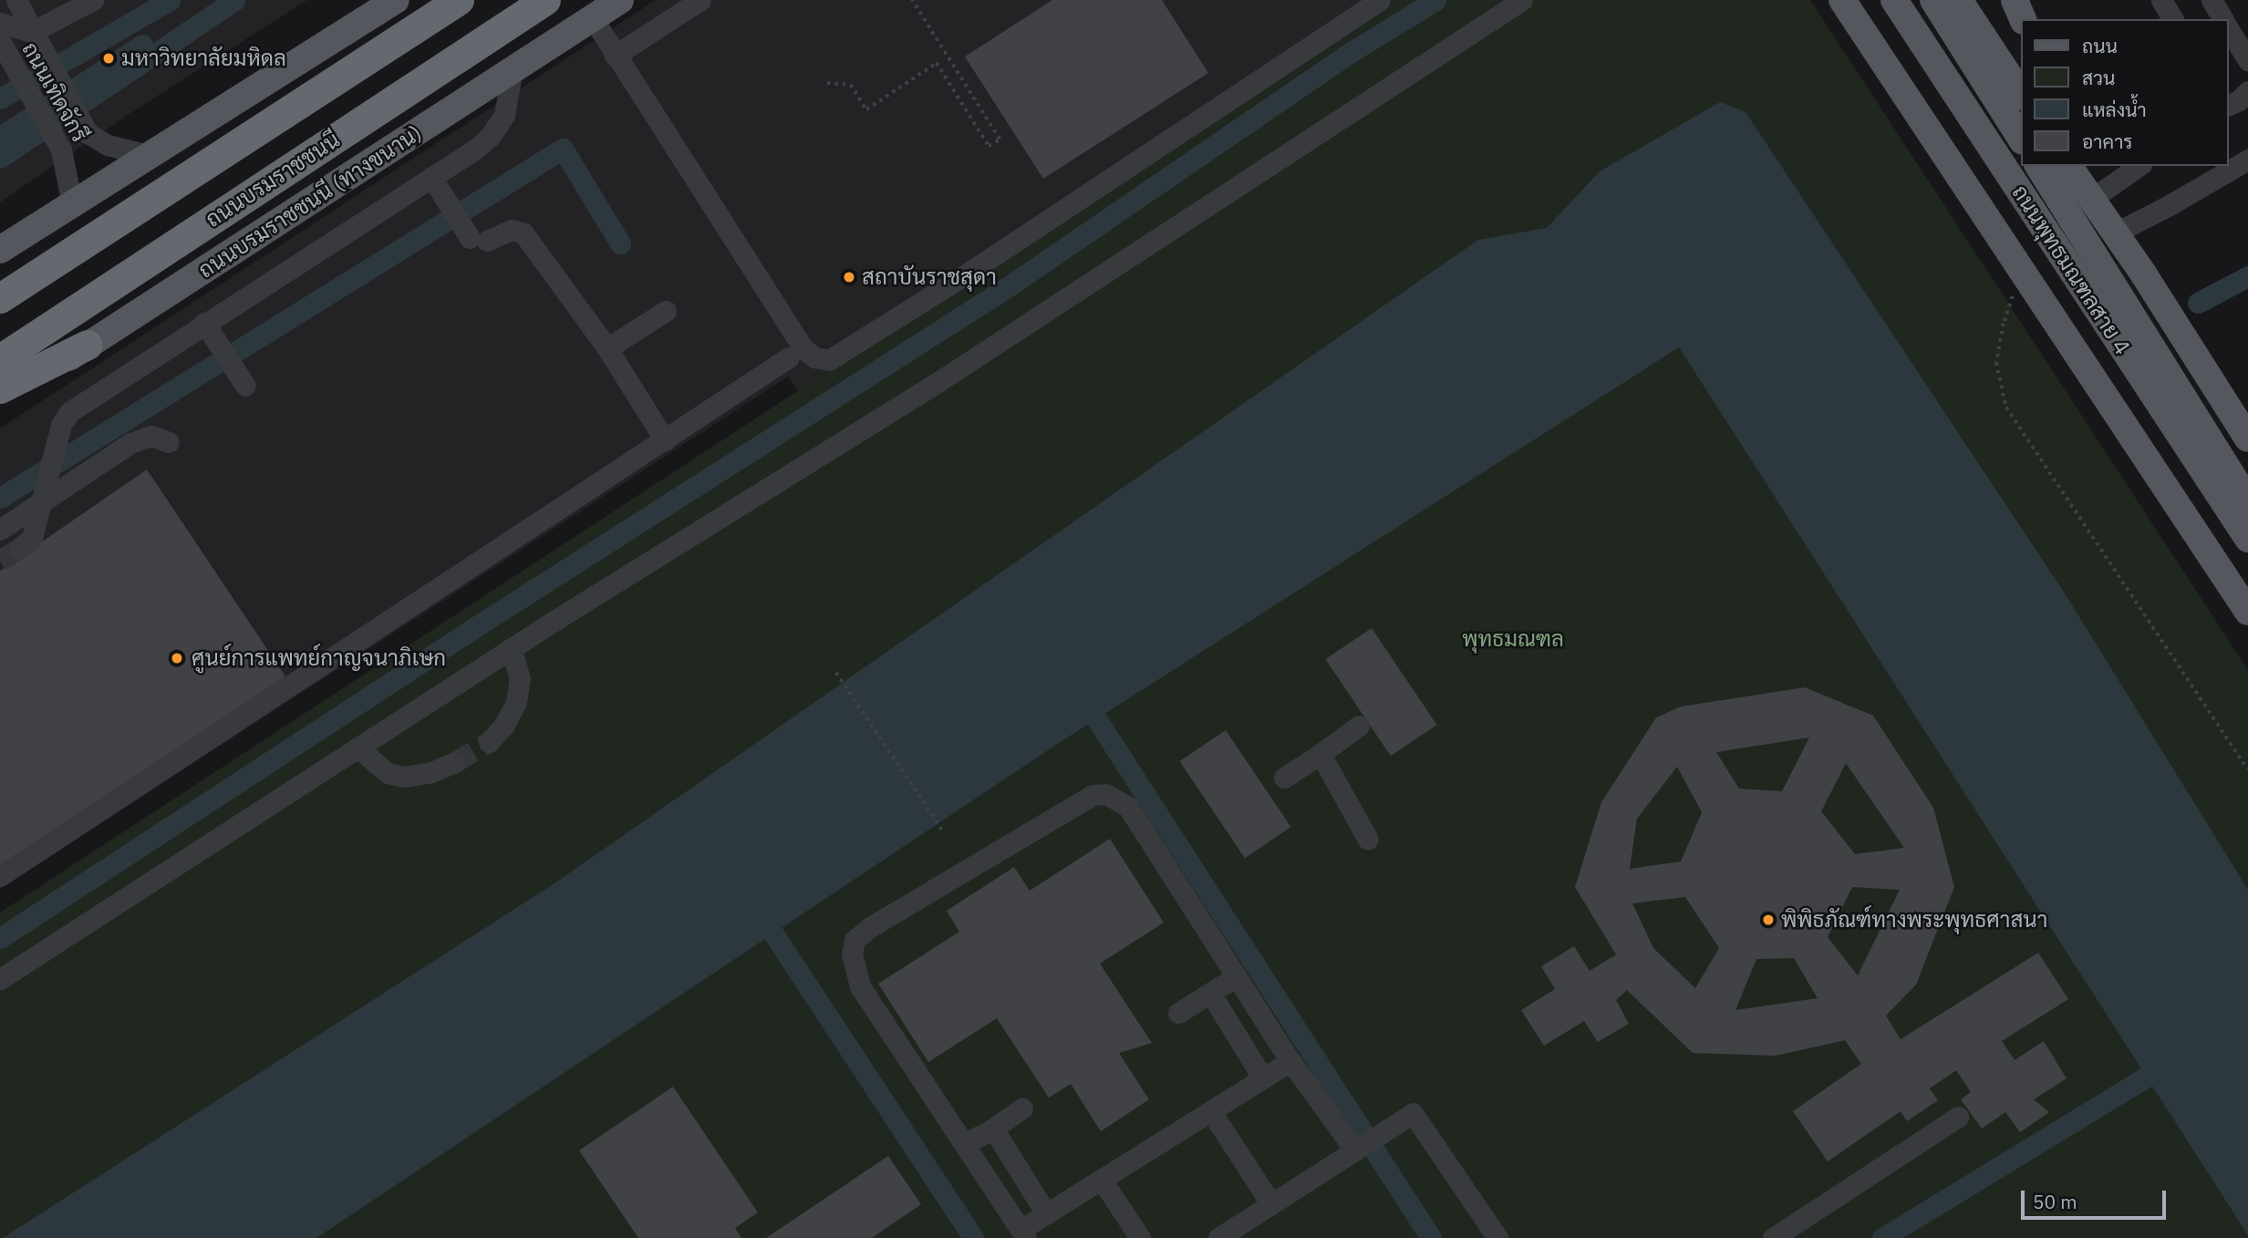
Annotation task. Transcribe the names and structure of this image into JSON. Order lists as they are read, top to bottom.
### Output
{
  "streets": {
    "highway": ["ถนนบรมราชชนนี"],
    "main road": ["ถนนบรมราชชนนี (ทางขนาน)", "ถนนพุทธมณฑลสาย 4"],
    "street": ["ถนนเทิดจักรี"]
  },
  "parks": ["พุทธมณฑล"],
  "places": [
    "มหาวิทยาลัยมหิดล",
    "สถาบันราชสุดา",
    "ศูนย์การแพทย์กาญจนาภิเษก",
    "พิพิธภัณฑ์ทางพระพุทธศาสนา"
  ],
  "legend": [
    "ถนน",
    "สวน",
    "แหล่งน้ำ",
    "อาคาร"
  ],
  "scale_bar": "50 m"
}
